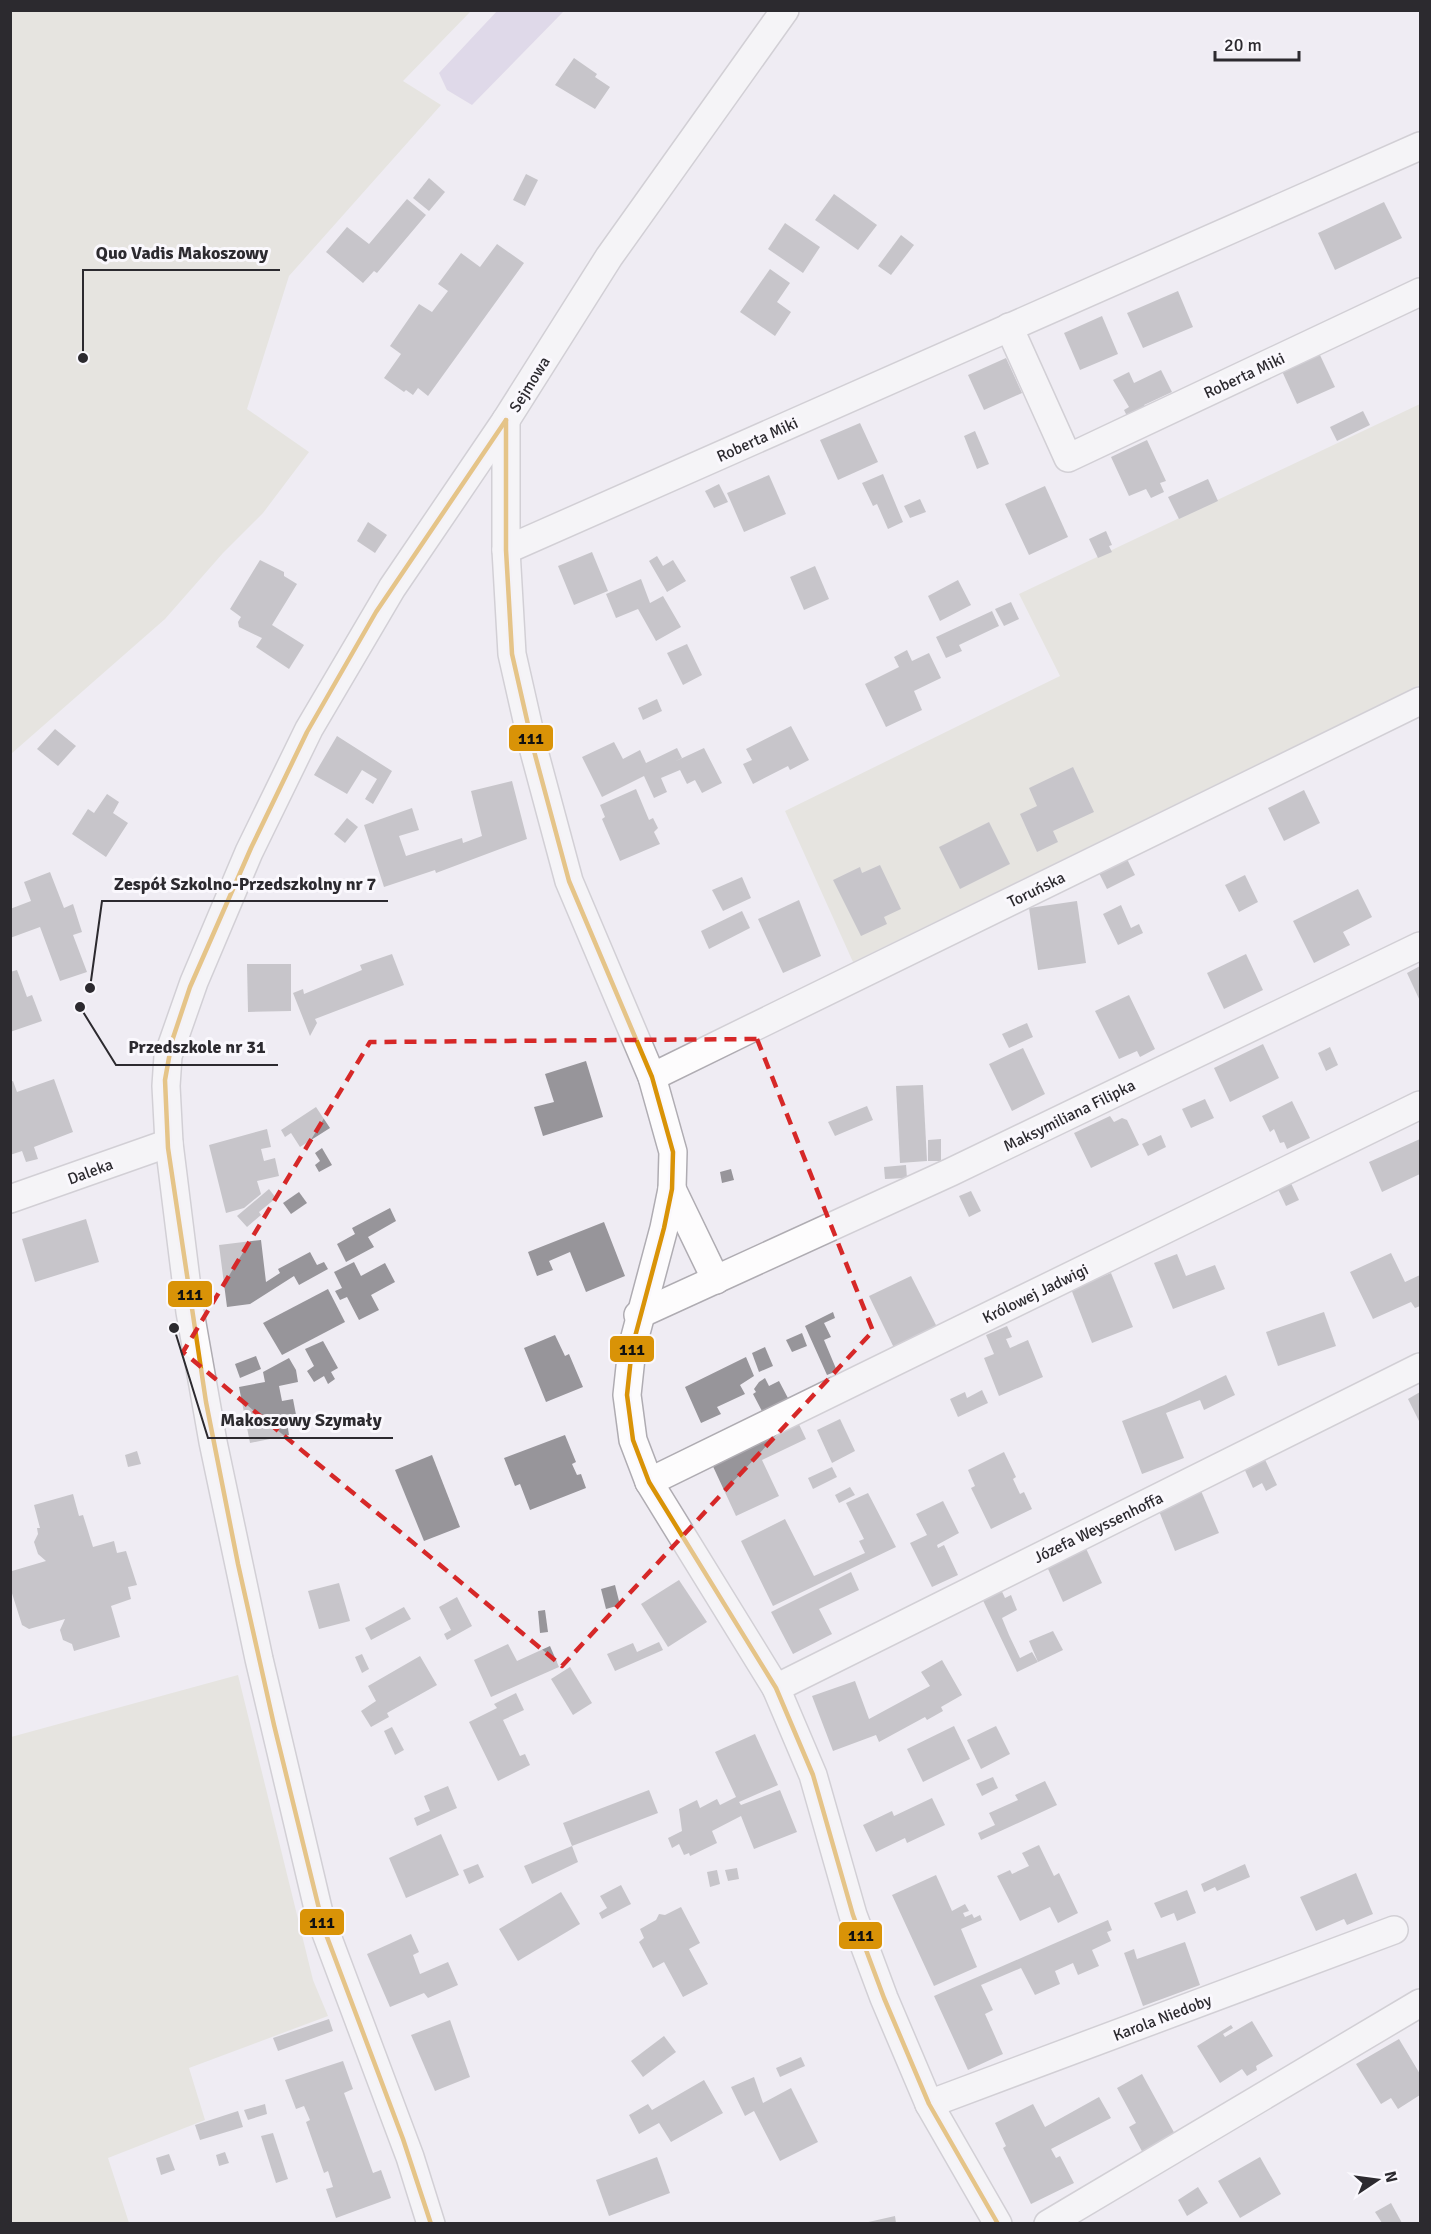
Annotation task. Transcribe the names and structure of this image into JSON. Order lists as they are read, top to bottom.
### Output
{
  "streets": {
    "street": [
      "Roberta Miki",
      "Sejmowa",
      "Toruńska",
      "Maksymiliana Filipka",
      "Daleka",
      "Królowej Jadwigi",
      "Józefa Weyssenhoffa",
      "Karola Niedoby"
    ]
  },
  "crossings": [
    ["Roberta Miki", "Sejmowa"],
    ["Sejmowa", "Toruńska"],
    ["Sejmowa", "Maksymiliana Filipka"],
    ["Sejmowa", "Królowej Jadwigi"],
    ["Sejmowa", "Józefa Weyssenhoffa"],
    ["Sejmowa", "Karola Niedoby"]
  ],
  "places": [
    "Quo Vadis Makoszowy",
    "Zespół Szkolno-Przedszkolny nr 7",
    "Przedszkole nr 31",
    "Makoszowy Szymały"
  ],
  "lines": ["transit line 111"],
  "scale_bar": "20 m",
  "north": "right"
}
